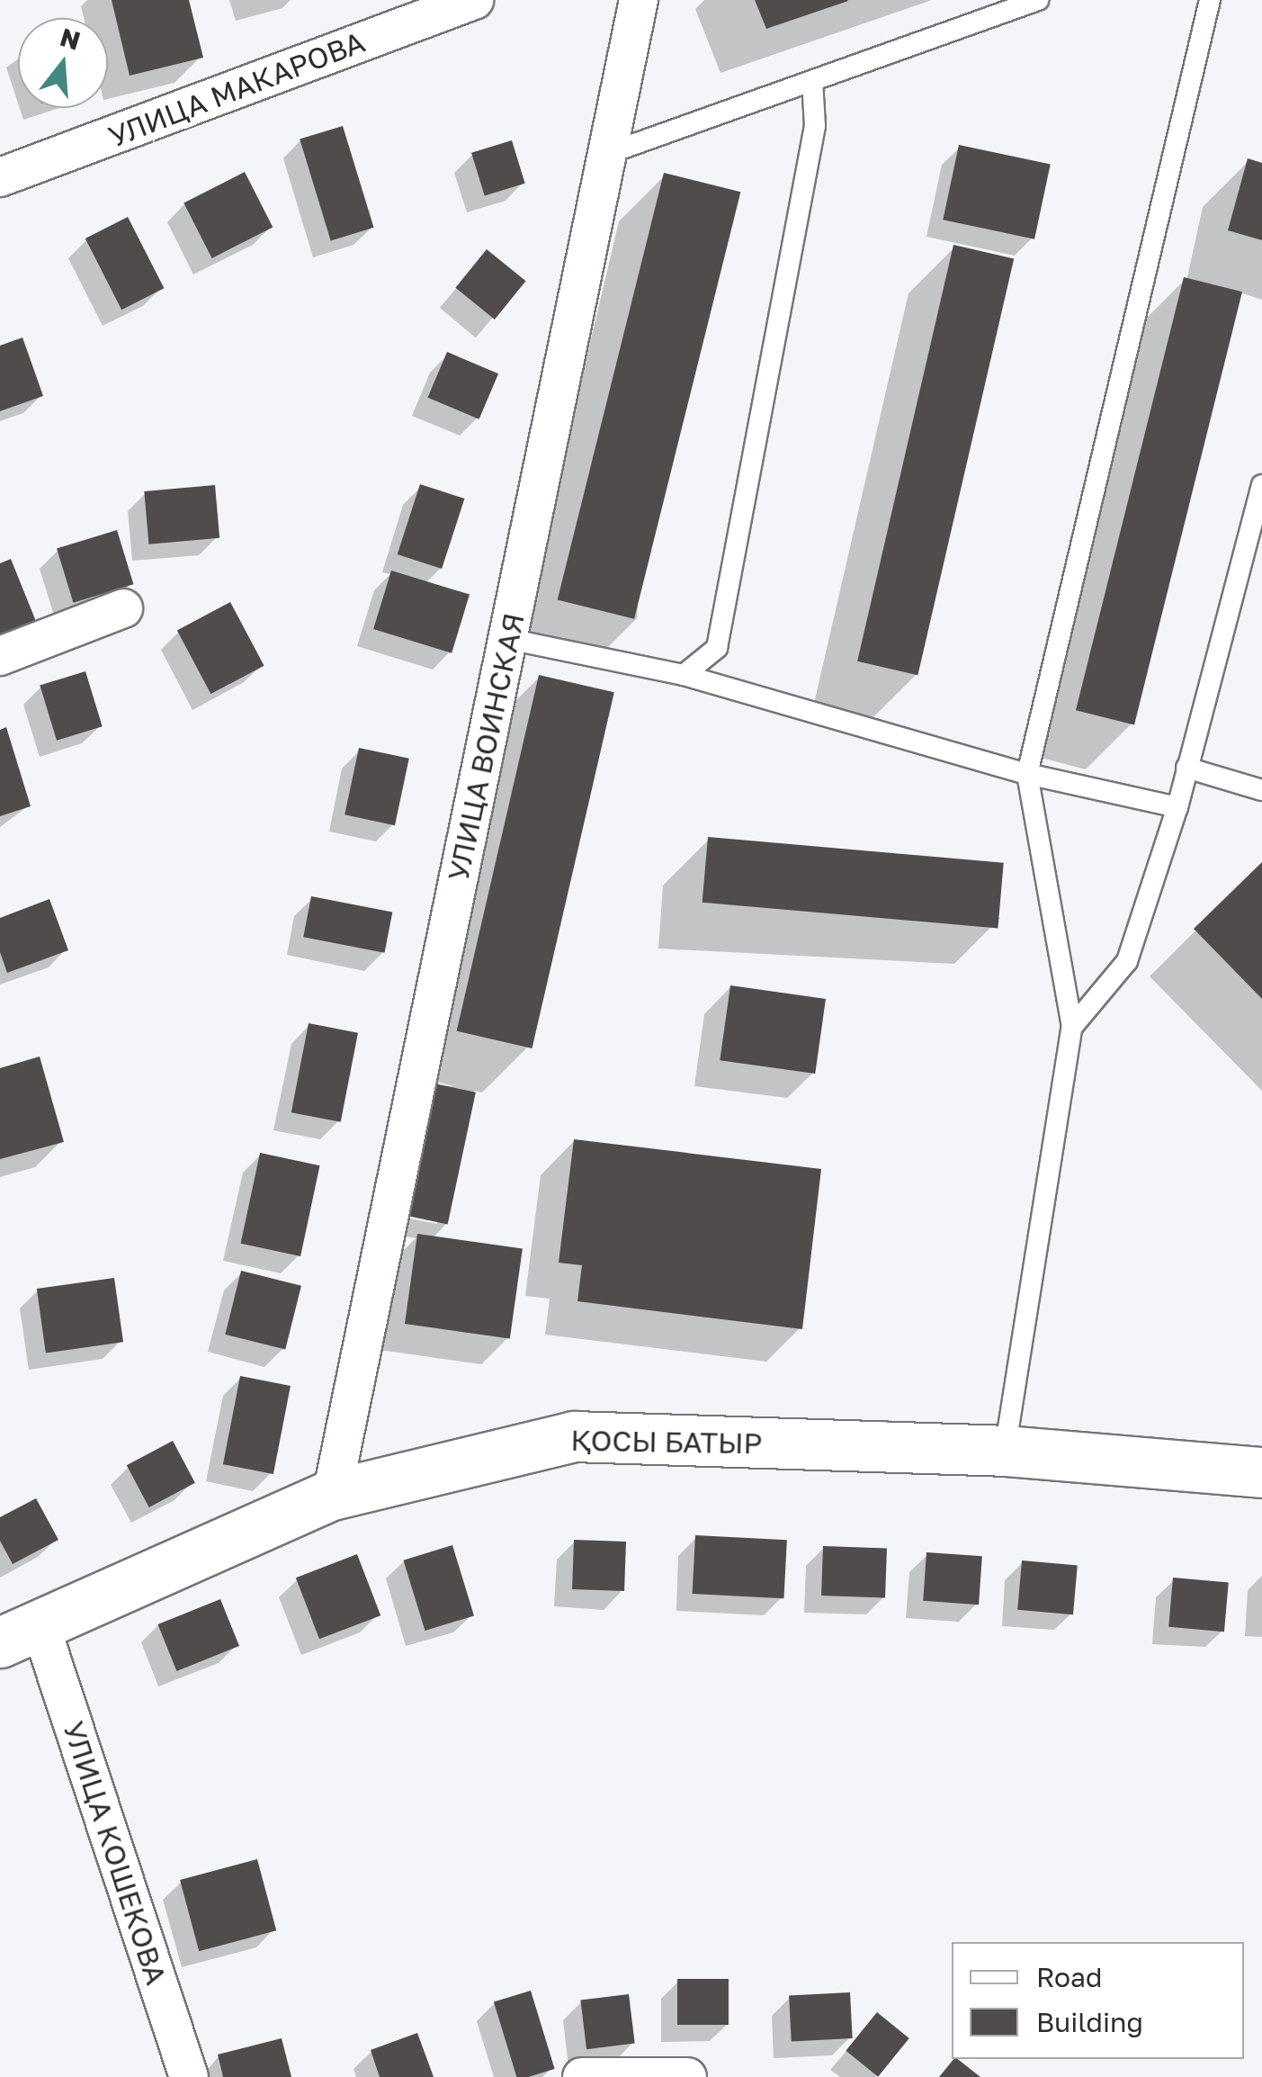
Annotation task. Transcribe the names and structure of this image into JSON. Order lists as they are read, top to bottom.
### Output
{
  "streets": {
    "street": [
      "УЛИЦА МАКАРОВА",
      "УЛИЦА ВОИНСКАЯ",
      "ҚОСЫ БАТЫР",
      "УЛИЦА КОШЕКОВА"
    ]
  },
  "crossings": [
    ["УЛИЦА ВОИНСКАЯ", "ҚОСЫ БАТЫР"],
    ["ҚОСЫ БАТЫР", "УЛИЦА КОШЕКОВА"]
  ],
  "legend": ["Road", "Building"],
  "north": "top"
}
